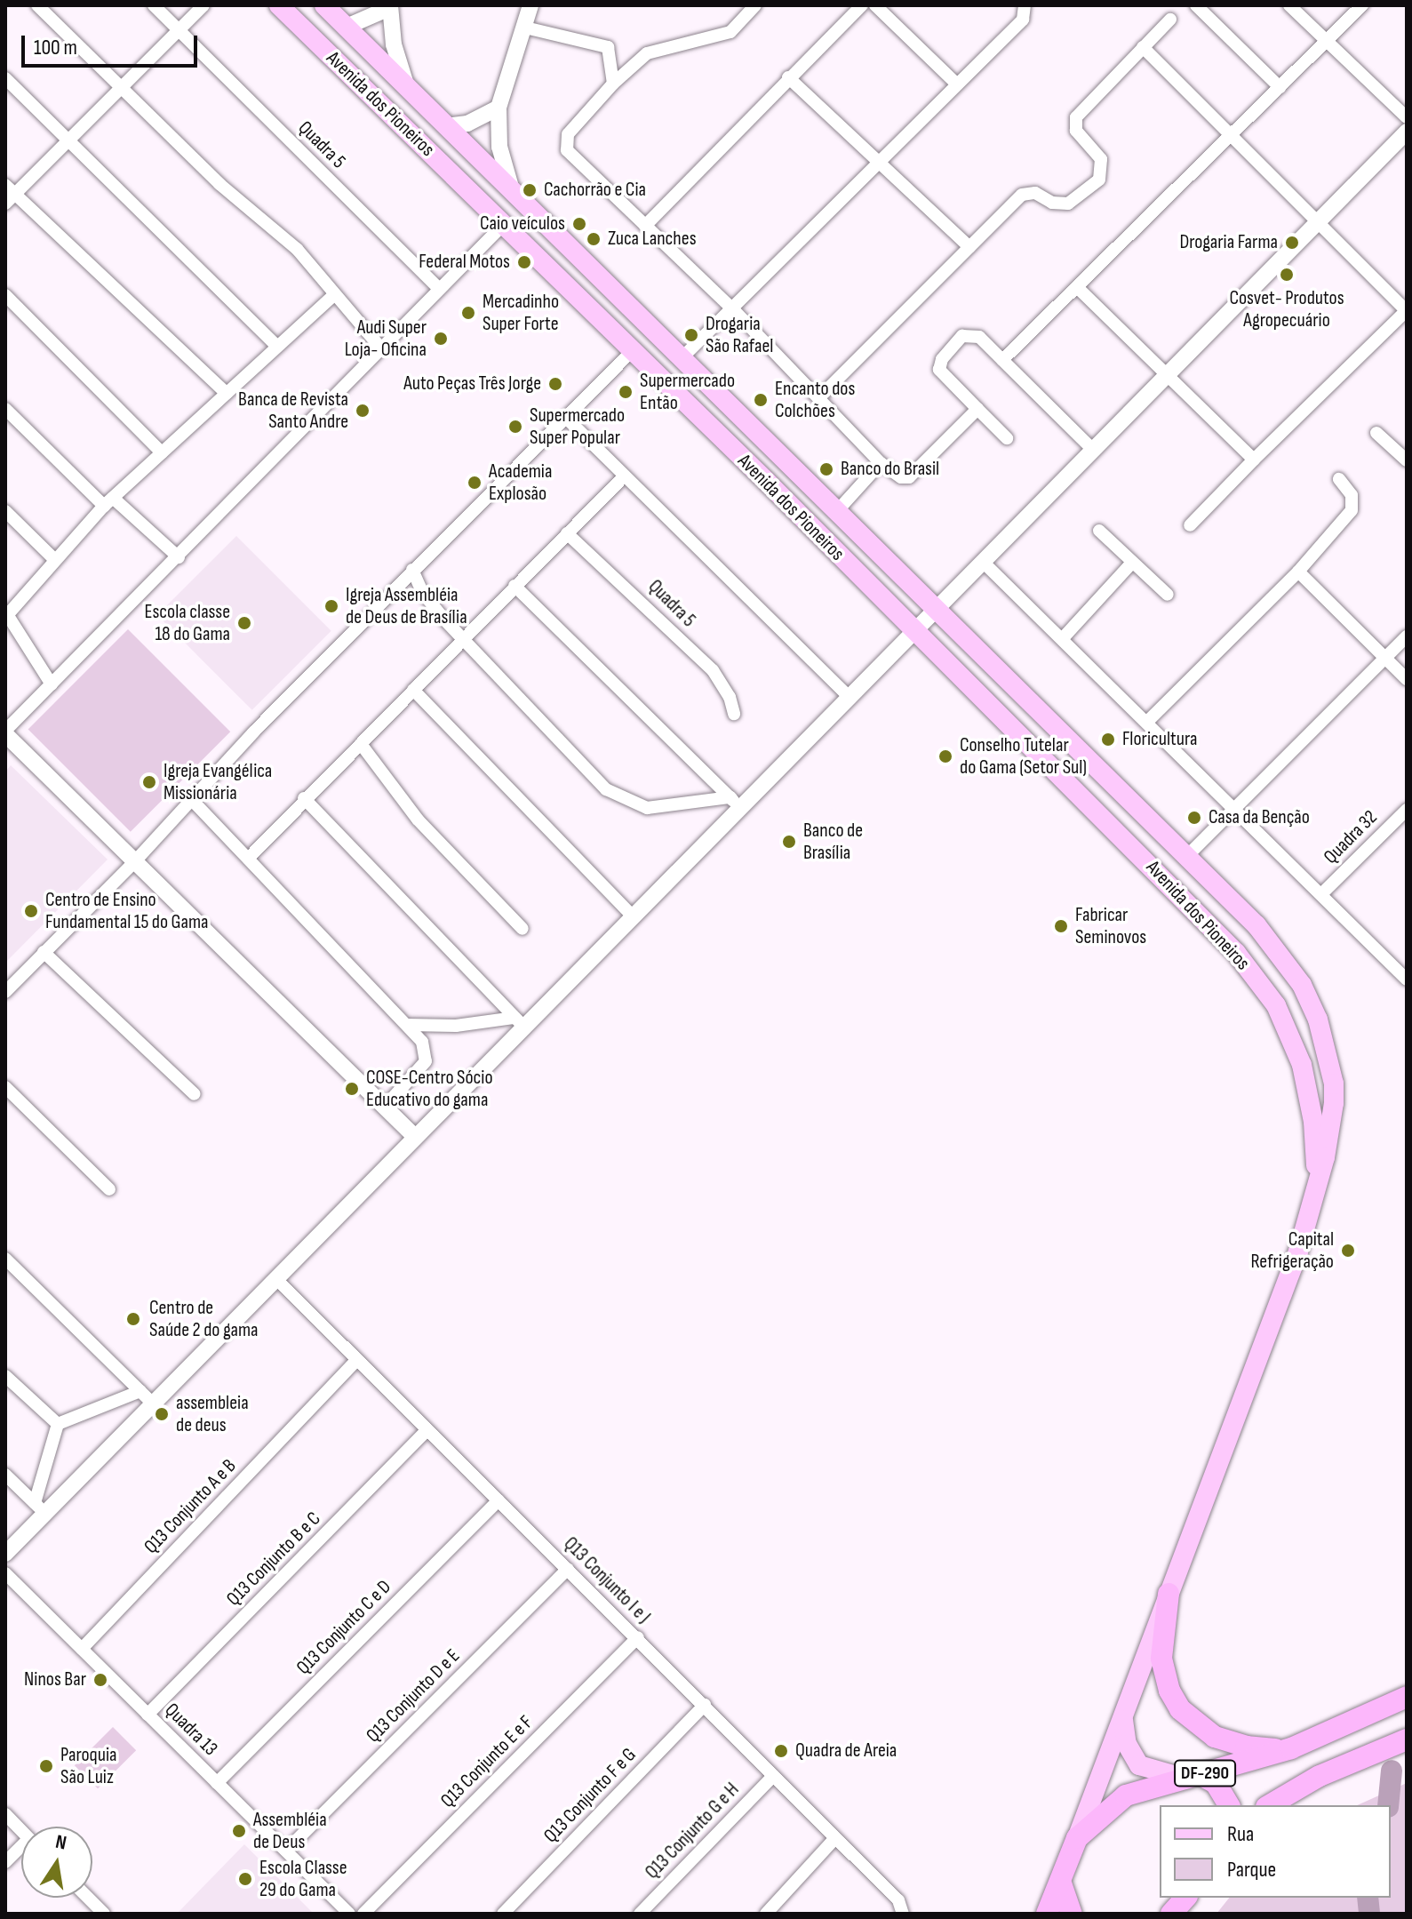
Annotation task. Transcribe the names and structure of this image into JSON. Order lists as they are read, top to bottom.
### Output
{
  "streets": {
    "highway": ["DF-290"],
    "main road": ["Avenida dos Pioneiros"],
    "street": [
      "Quadra 5",
      "Quadra 32",
      "Q13 Conjunto A e B",
      "Q13 Conjunto B e C",
      "Q13 Conjunto I e J",
      "Q13 Conjunto C e D",
      "Q13 Conjunto D e E",
      "Quadra 13",
      "Q13 Conjunto E e F",
      "Q13 Conjunto F e G",
      "Q13 Conjunto G e H"
    ]
  },
  "crossings": [
    ["Q13 Conjunto A e B", "Q13 Conjunto I e J"],
    ["Q13 Conjunto A e B", "Quadra 13"],
    ["Q13 Conjunto B e C", "Q13 Conjunto I e J"],
    ["Q13 Conjunto B e C", "Quadra 13"],
    ["Q13 Conjunto I e J", "Q13 Conjunto C e D"],
    ["Q13 Conjunto I e J", "Q13 Conjunto D e E"],
    ["Q13 Conjunto I e J", "Q13 Conjunto E e F"],
    ["Q13 Conjunto I e J", "Q13 Conjunto F e G"],
    ["Q13 Conjunto I e J", "Q13 Conjunto G e H"],
    ["Q13 Conjunto C e D", "Quadra 13"],
    ["Q13 Conjunto D e E", "Quadra 13"]
  ],
  "places": [
    "Cachorrão e Cia",
    "Caio veículos",
    "Zuca Lanches",
    "Drogaria Farma",
    "Federal Motos",
    "Cosvet- Produtos Agropecuário",
    "Mercadinho Super Forte",
    "Drogaria São Rafael",
    "Audi Super Loja- Oficina",
    "Auto Peças Três Jorge",
    "Supermercado Então",
    "Encanto dos Colchões",
    "Banca de Revista Santo Andre",
    "Supermercado Super Popular",
    "Banco do Brasil",
    "Academia Explosão",
    "Igreja Assembléia de Deus de Brasília",
    "Escola classe 18 do Gama",
    "Floricultura",
    "Conselho Tutelar do Gama (Setor Sul)",
    "Igreja Evangélica Missionária",
    "Casa da Benção",
    "Banco de Brasília",
    "Centro de Ensino Fundamental 15 do Gama",
    "Fabricar Seminovos",
    "COSE-Centro Sócio Educativo do gama",
    "Capital Refrigeração",
    "Centro de Saúde 2 do gama",
    "assembleia de deus",
    "Ninos Bar",
    "Quadra de Areia",
    "Paroquia São Luiz",
    "Assembléia de Deus",
    "Escola Classe 29 do Gama"
  ],
  "legend": ["Rua", "Parque"],
  "scale_bar": "100 m",
  "north": "top"
}
